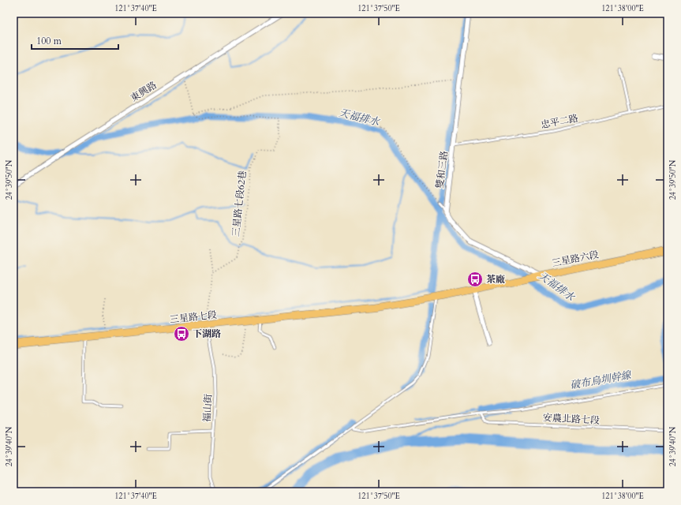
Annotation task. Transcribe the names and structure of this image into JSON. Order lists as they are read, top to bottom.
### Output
{
  "streets": {
    "main road": ["三星路六段", "三星路七段"],
    "street": ["東興路", "雙和三路"],
    "lane": ["忠平二路", "福山街", "安農北路七段"],
    "path": ["三星路七段62巷"]
  },
  "crossings": [
    ["忠平二路", "雙和三路"],
    ["三星路六段", "三星路七段"],
    ["三星路七段", "福山街"]
  ],
  "water": ["天福排水", "破布烏圳幹線"],
  "places": {
    "bus stop": ["茶廠", "下湖路"]
  },
  "scale_bar": "100 m",
  "coordinates": [
    "121°37'40\"E",
    "121°37'50\"E",
    "121°38'00\"E",
    "24°39'50\"N",
    "24°39'40\"N"
  ]
}
